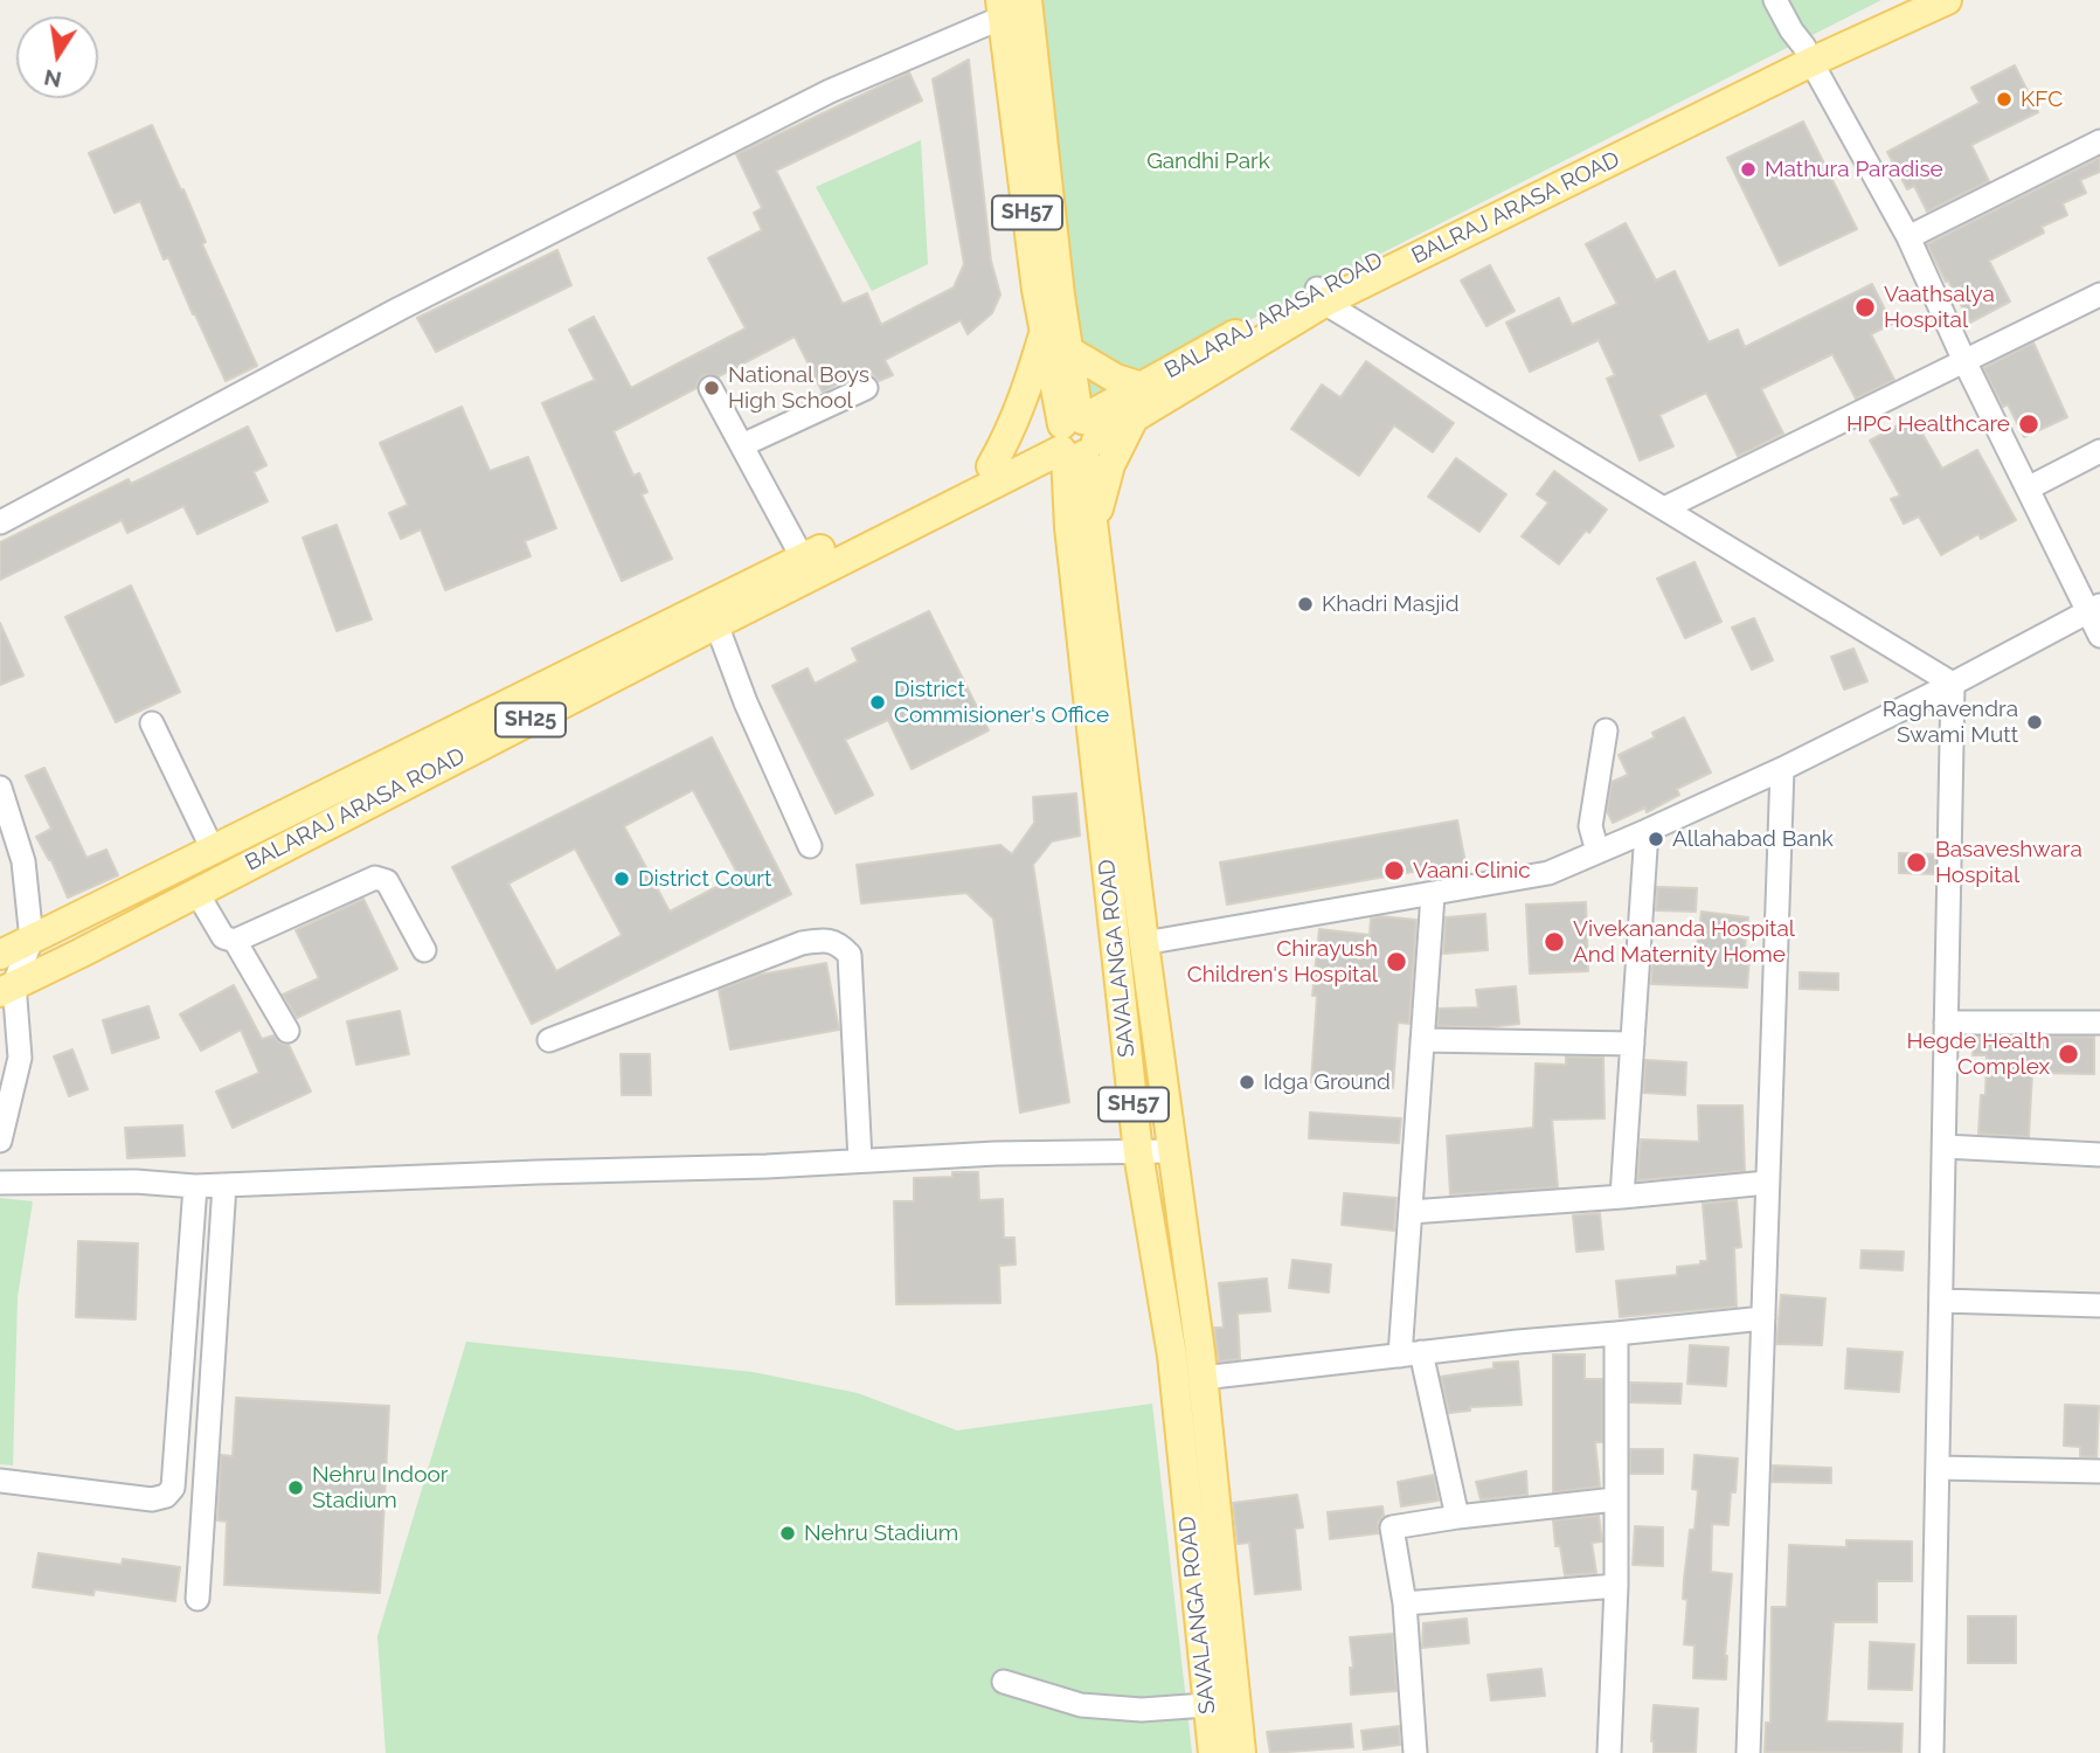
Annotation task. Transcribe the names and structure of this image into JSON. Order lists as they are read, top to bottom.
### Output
{
  "streets": {
    "main road": [
      "BALRAJ ARASA ROAD",
      "SH57",
      "BALARAJ ARASA ROAD",
      "SH25",
      "SAVALANGA ROAD"
    ]
  },
  "crossings": [
    ["BALRAJ ARASA ROAD", "BALARAJ ARASA ROAD"],
    ["BALRAJ ARASA ROAD", "SAVALANGA ROAD"],
    ["BALARAJ ARASA ROAD", "SAVALANGA ROAD"]
  ],
  "parks": ["Gandhi Park"],
  "places": [
    "KFC",
    "Mathura Paradise",
    "Vaathsalya Hospital",
    "National Boys High School",
    "HPC Healthcare",
    "Khadri Masjid",
    "District Commisioner's Office",
    "Raghavendra Swami Mutt",
    "Allahabad Bank",
    "Basaveshwara Hospital",
    "Vaani Clinic",
    "District Court",
    "Vivekananda Hospital And Maternity Home",
    "Chirayush Children's Hospital",
    "Hegde Health Complex",
    "Idga Ground",
    "Nehru Indoor Stadium",
    "Nehru Stadium"
  ],
  "north": "bottom"
}
